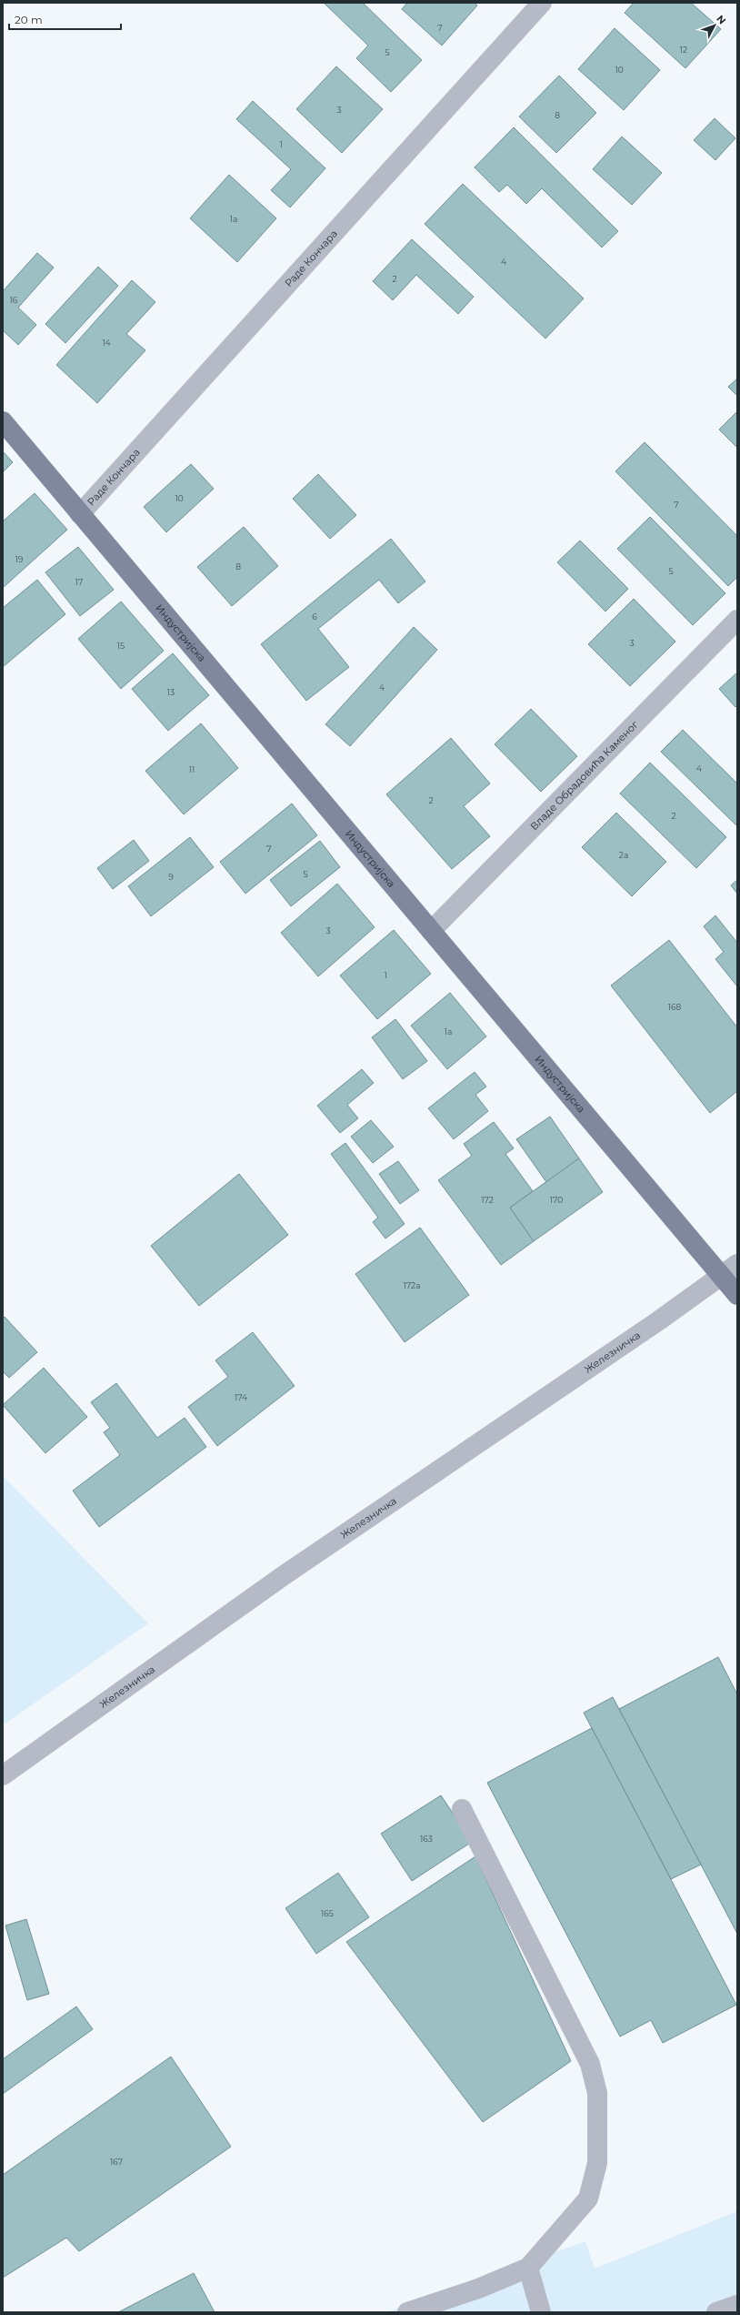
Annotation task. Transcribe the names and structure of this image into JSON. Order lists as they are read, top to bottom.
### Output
{
  "streets": {
    "main road": ["Индустријска"],
    "street": ["Раде Кончара", "Владе Обрадовића Каменог", "Железничка"]
  },
  "crossings": [
    ["Раде Кончара", "Индустријска"],
    ["Индустријска", "Владе Обрадовића Каменог"],
    ["Индустријска", "Железничка"]
  ],
  "house_numbers": [
    "7",
    "12",
    "5",
    "10",
    "3",
    "8",
    "1",
    "1a",
    "4",
    "2",
    "16",
    "14",
    "10",
    "7",
    "19",
    "8",
    "5",
    "17",
    "6",
    "3",
    "15",
    "4",
    "13",
    "4",
    "11",
    "2",
    "2",
    "7",
    "2a",
    "5",
    "9",
    "3",
    "1",
    "168",
    "1a",
    "172",
    "170",
    "172a",
    "174",
    "163",
    "165",
    "167"
  ],
  "scale_bar": "20 m",
  "north": "top right"
}
